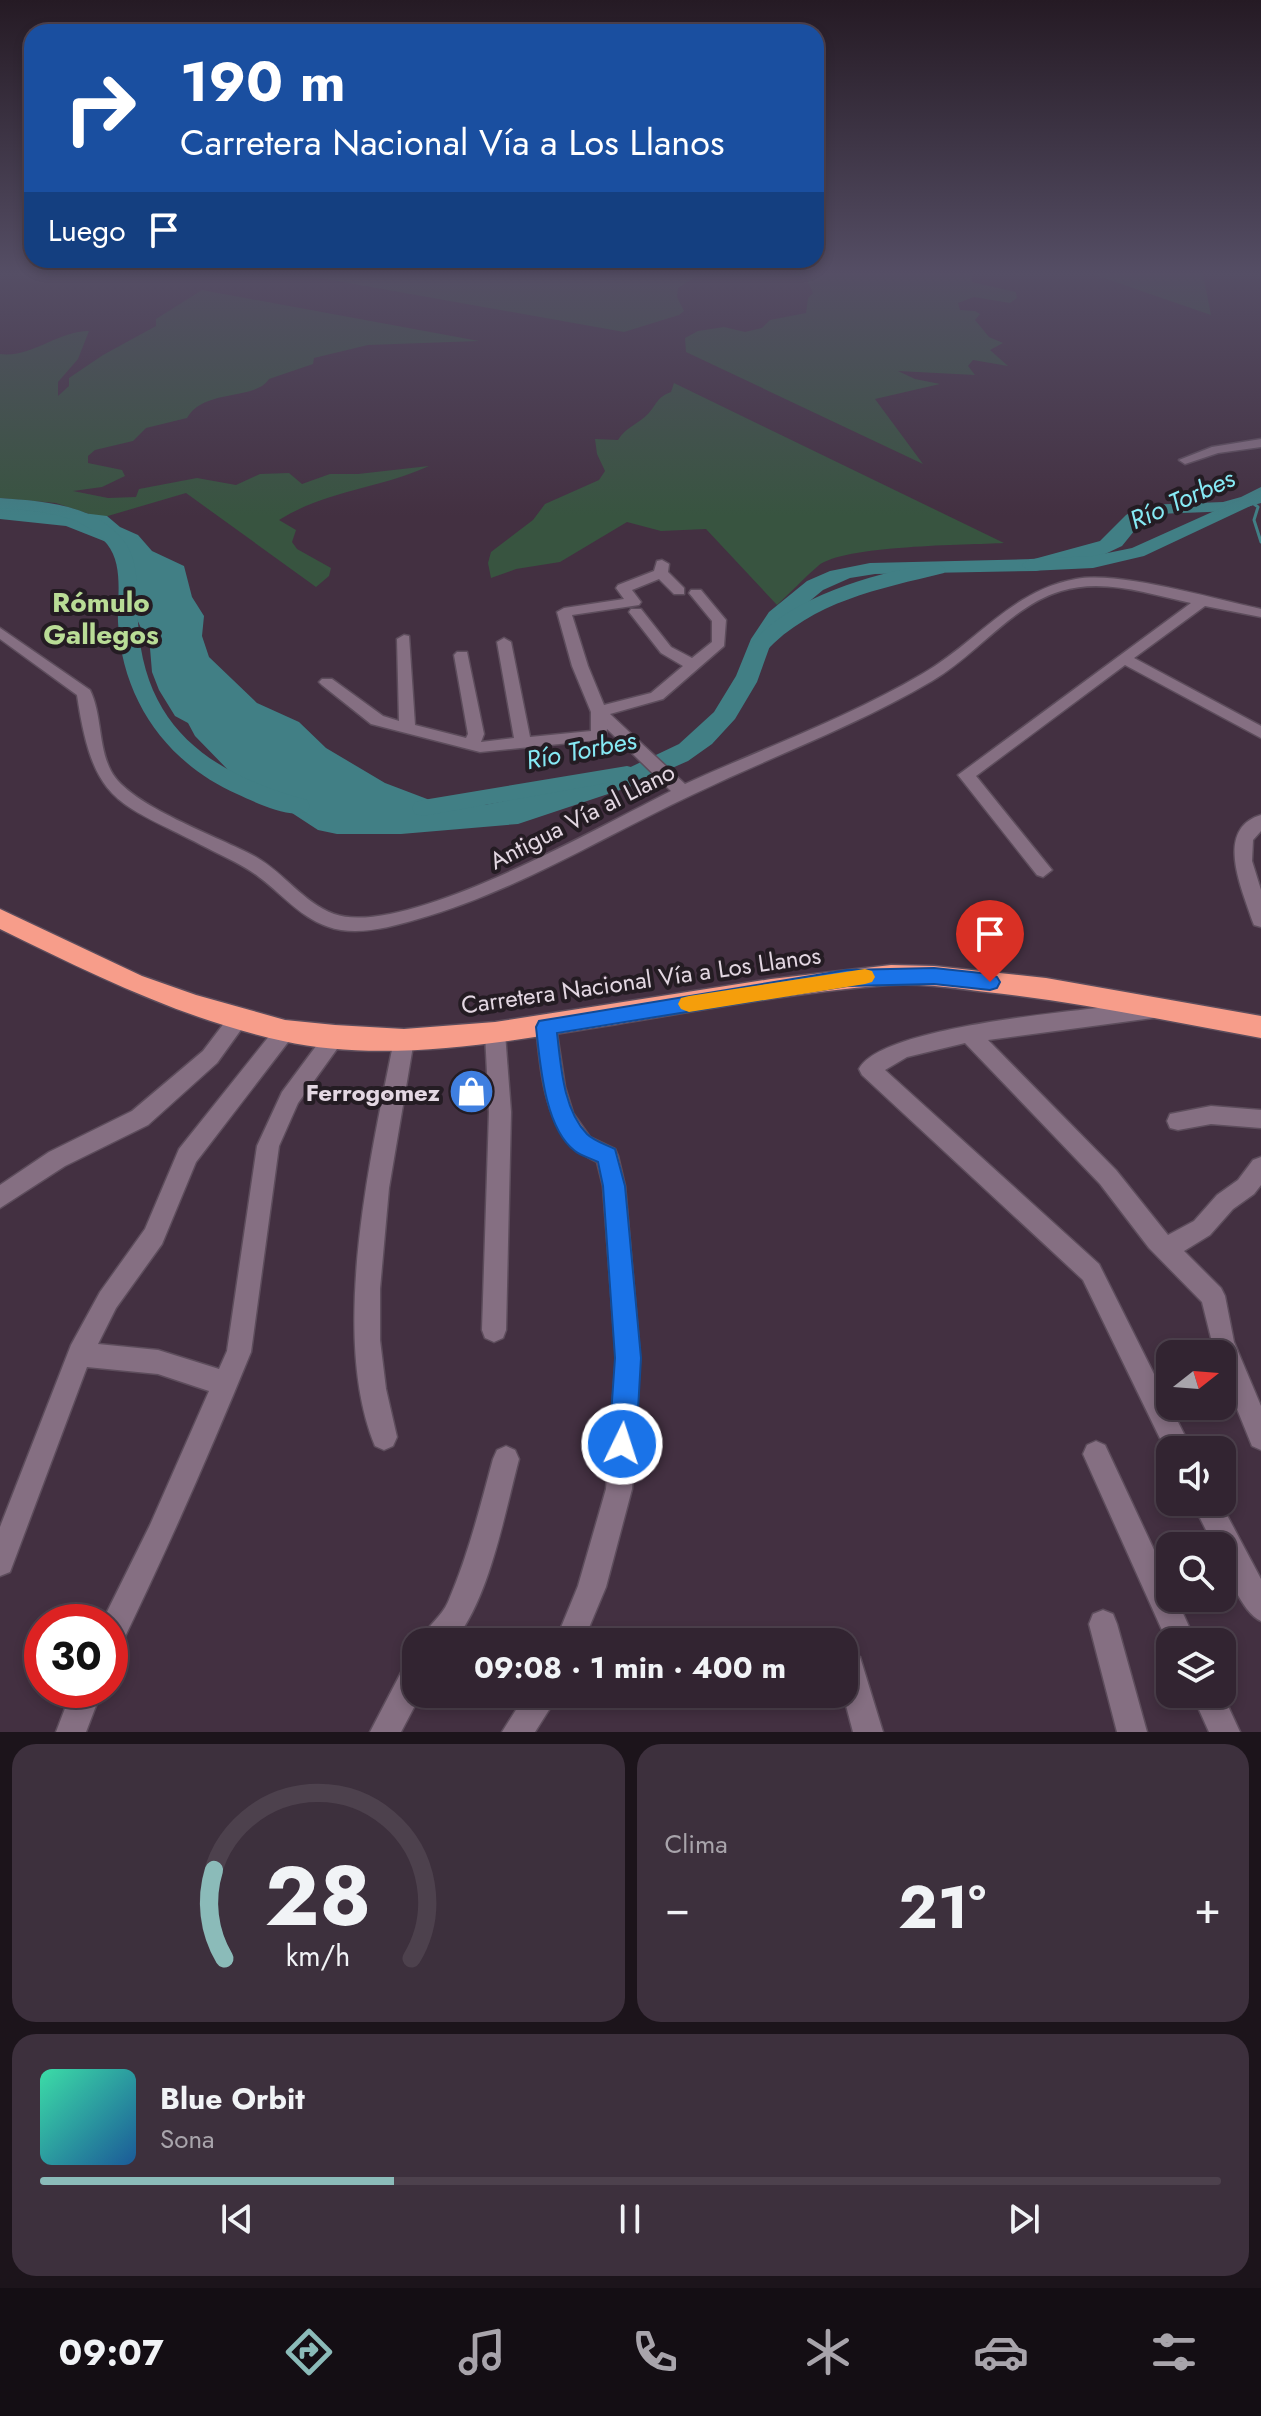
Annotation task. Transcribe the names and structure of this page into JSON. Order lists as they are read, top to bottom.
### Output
{
  "streets": {
    "highway": ["Carretera Nacional Vía a Los Llanos"],
    "street": ["Antigua Vía al Llano"]
  },
  "districts": ["Rómulo Gallegos"],
  "water": ["Río Torbes"],
  "places": {
    "shop": ["Ferrogomez"]
  },
  "north": "right",
  "page": {
    "turn": ["190 m", "Carretera Nacional Vía a Los Llanos"],
    "then": "Luego",
    "limit": "30",
    "trip": "09:08 · 1 min · 400 m",
    "tile": "Clima",
    "heat": ["−", "21°", "+"],
    "song": ["Blue Orbit", "Sona"],
    "tabs": "09:07",
    "gauge": ["28", "km/h"]
  }
}
